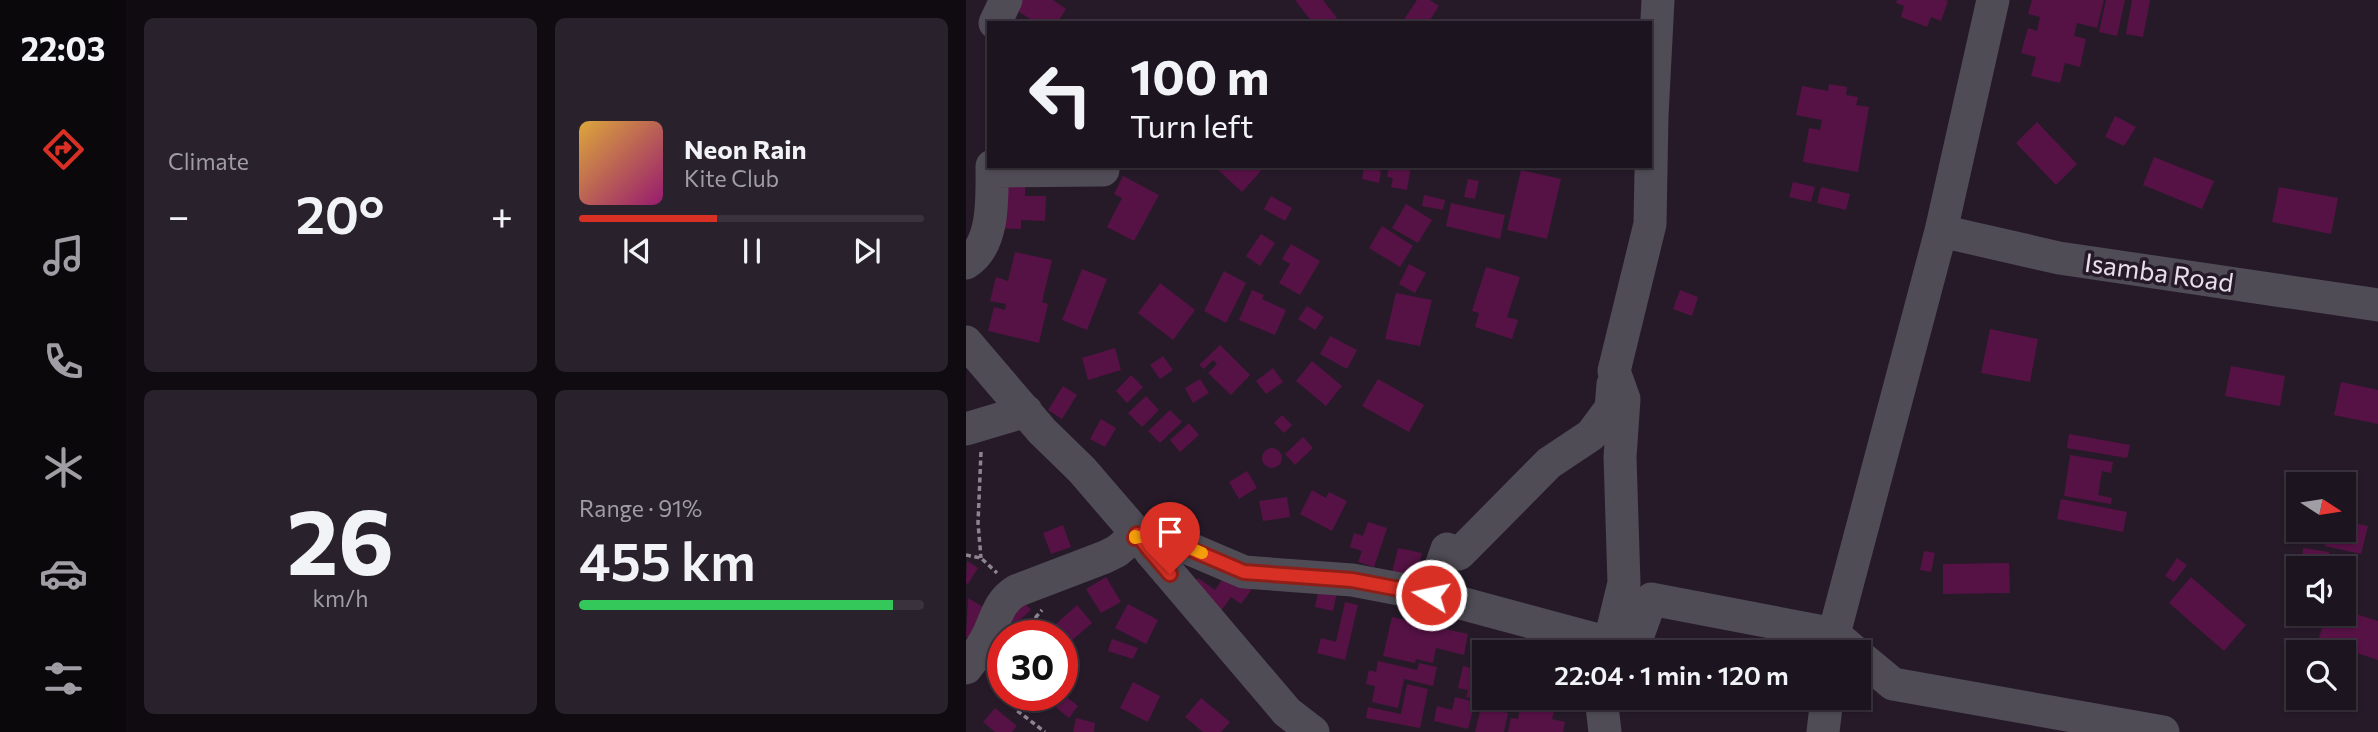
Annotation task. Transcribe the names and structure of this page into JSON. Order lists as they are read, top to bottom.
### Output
{
  "streets": {
    "street": ["Isamba Road"]
  },
  "north": "right",
  "page": {
    "tabs": "22:03",
    "tile": [
      "Climate",
      ["26", "km/h"],
      ["Range · 91%", "455 km"]
    ],
    "turn": ["100 m", "Turn left"],
    "song": ["Neon Rain", "Kite Club"],
    "heat": ["−", "20°", "+"],
    "limit": "30",
    "trip": "22:04 · 1 min · 120 m"
  }
}
